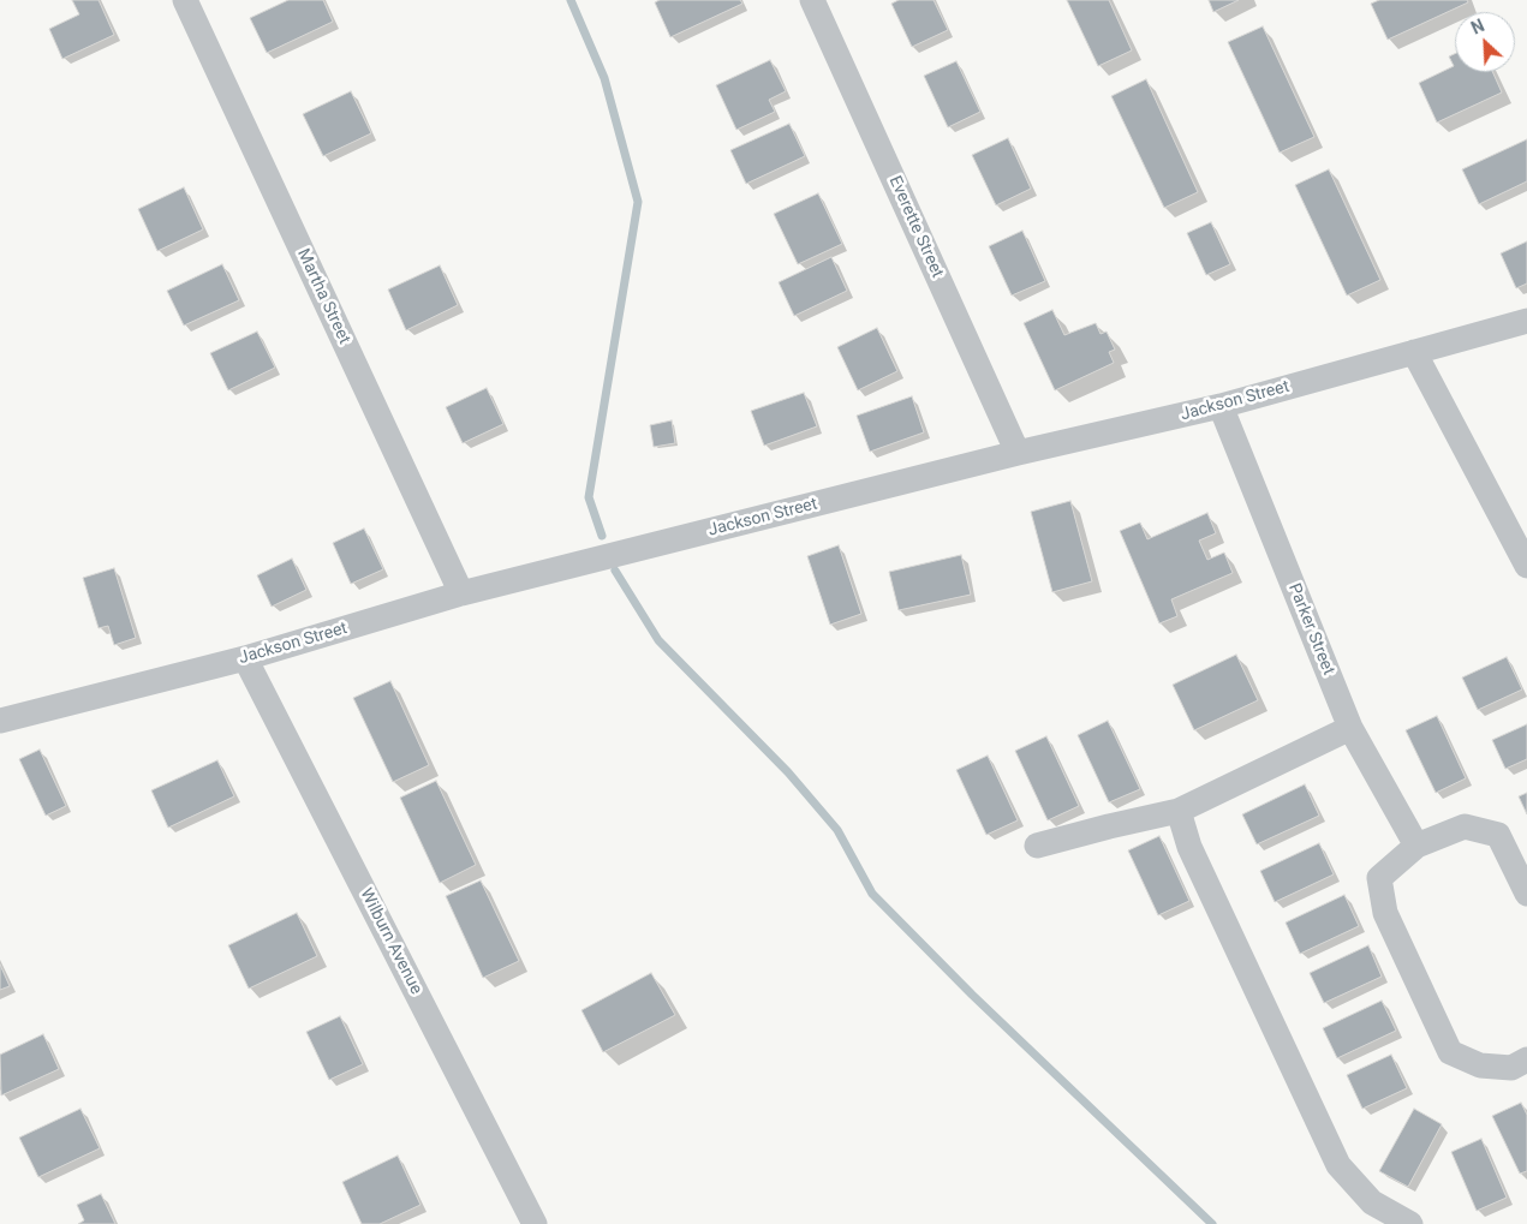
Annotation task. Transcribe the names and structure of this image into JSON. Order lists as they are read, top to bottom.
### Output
{
  "streets": {
    "street": [
      "Everette Street",
      "Martha Street",
      "Jackson Street",
      "Parker Street",
      "Wilburn Avenue"
    ]
  },
  "crossings": [
    ["Everette Street", "Jackson Street"],
    ["Martha Street", "Jackson Street"],
    ["Jackson Street", "Parker Street"],
    ["Jackson Street", "Wilburn Avenue"]
  ],
  "north": "top left"
}
